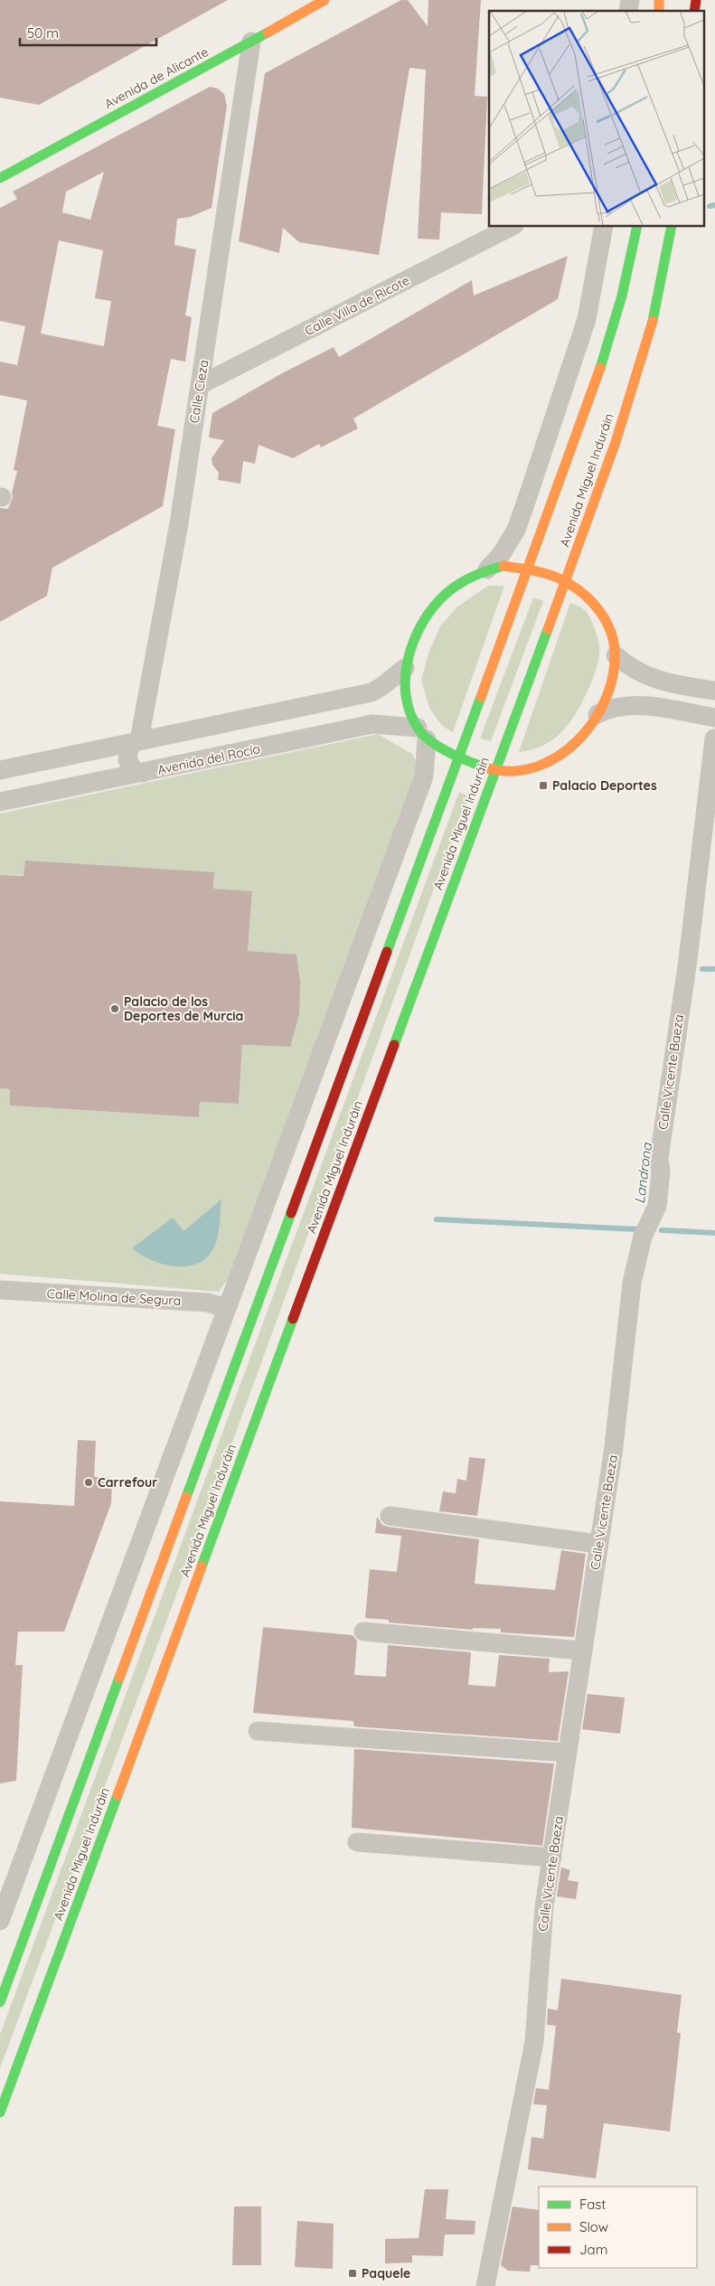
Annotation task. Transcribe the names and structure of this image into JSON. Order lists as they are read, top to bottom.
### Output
{
  "streets": {
    "main road": ["Avenida de Alicante", "Avenida Miguel Induráin"],
    "street": [
      "Calle Villa de Ricote",
      "Calle Cieza",
      "Avenida del Rocío",
      "Calle Vicente Baeza",
      "Calle Molina de Segura"
    ]
  },
  "crossings": [
    ["Avenida de Alicante", "Calle Cieza"],
    ["Calle Villa de Ricote", "Calle Cieza"],
    ["Calle Cieza", "Avenida del Rocío"]
  ],
  "water": ["Landrona"],
  "places": {
    "transit": ["Palacio Deportes", "Paquele"],
    "other": ["Palacio de los Deportes de Murcia", "Carrefour"]
  },
  "legend": ["Fast", "Slow", "Jam"],
  "scale_bar": "50 m"
}
